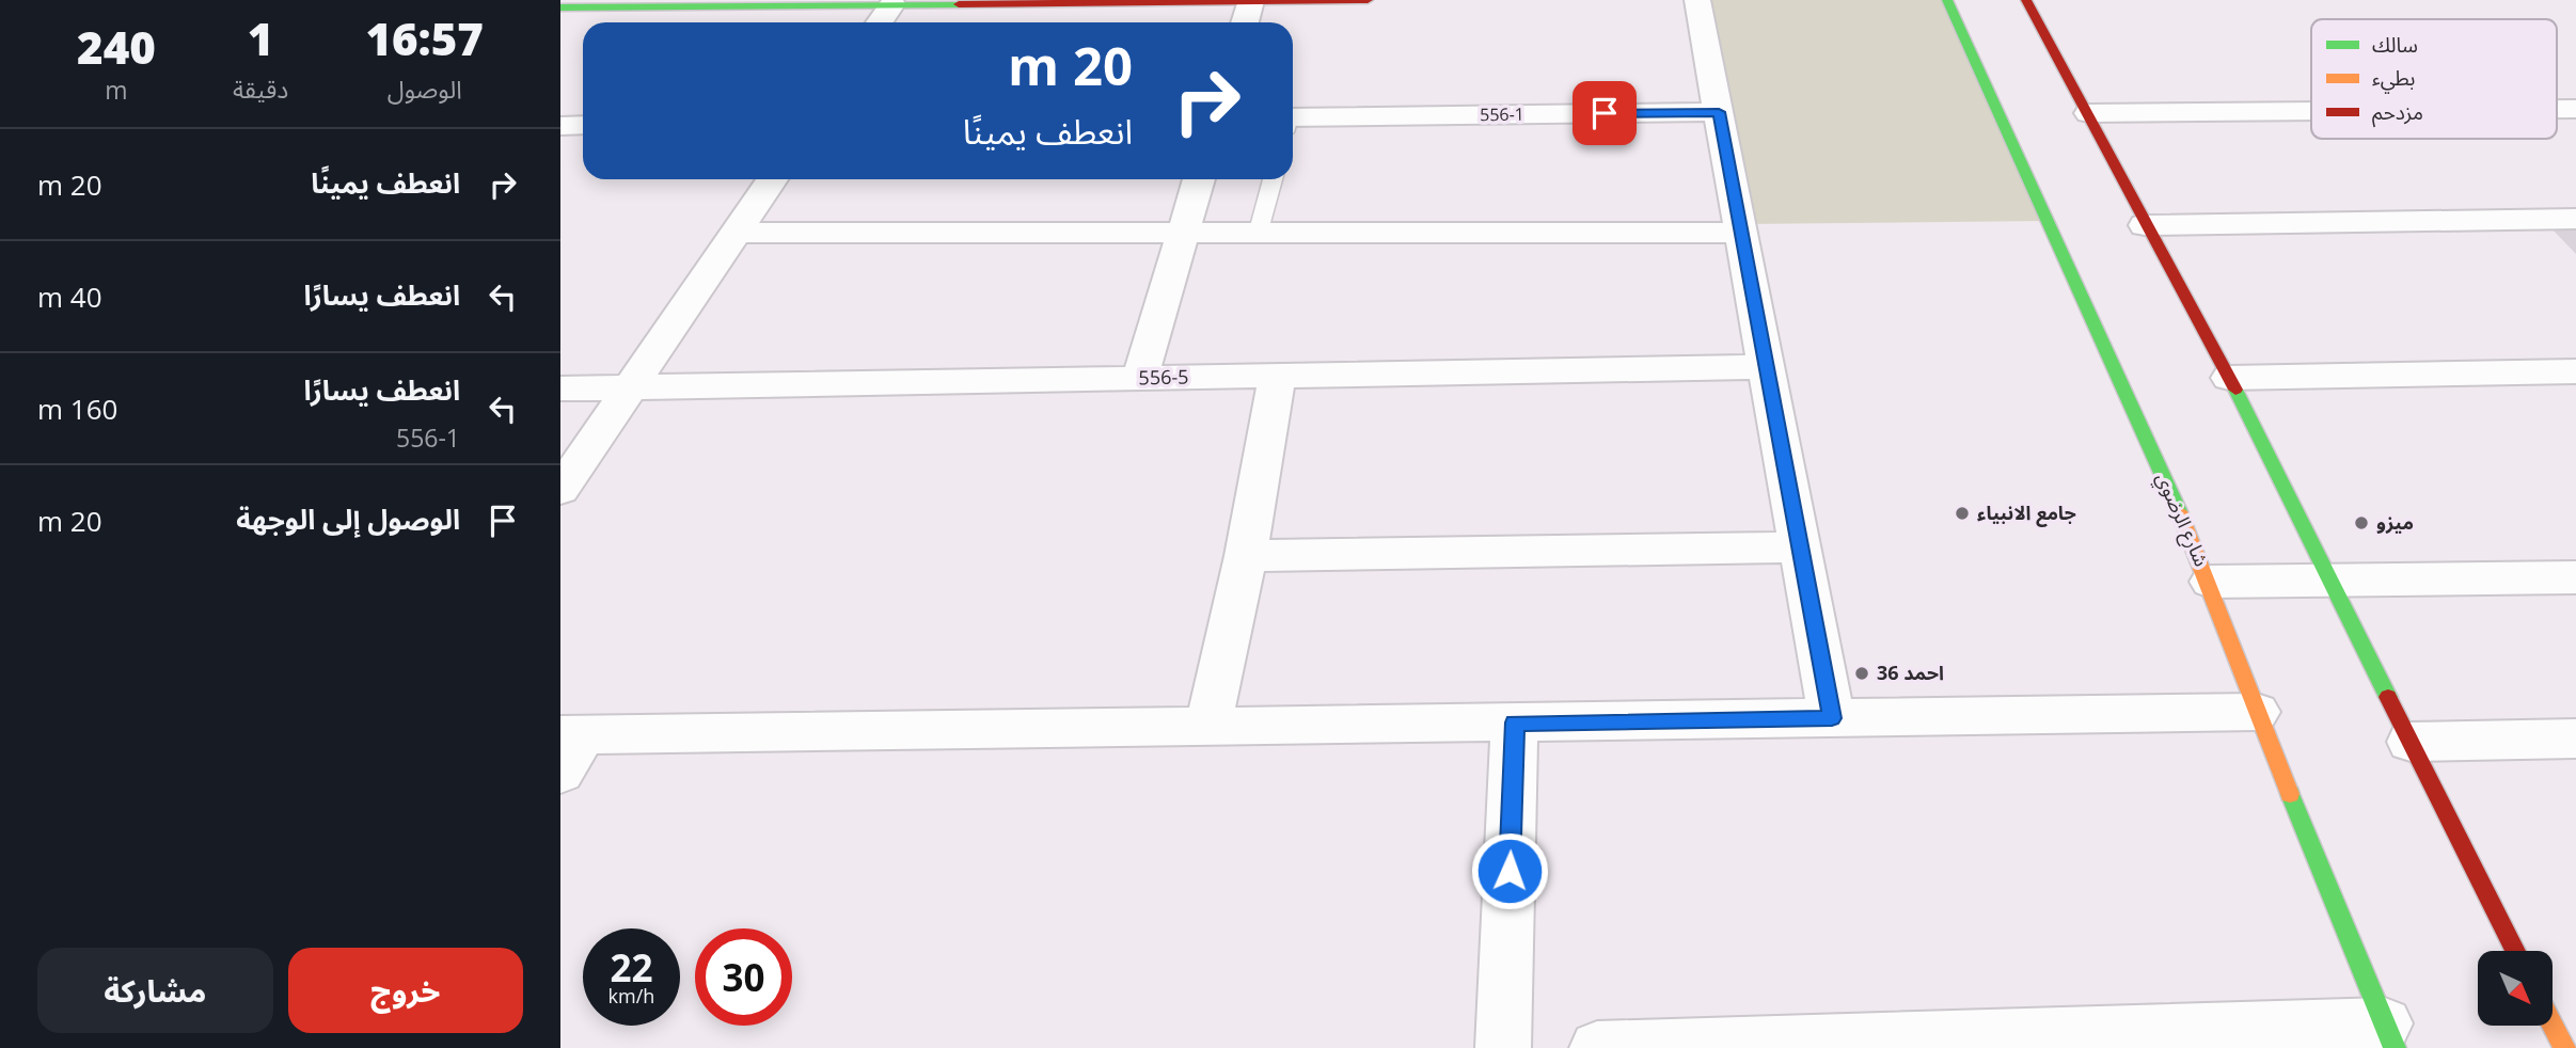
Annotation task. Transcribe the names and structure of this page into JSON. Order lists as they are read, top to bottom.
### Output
{
  "streets": {
    "street": ["556-1", "556-5", "شارع الرضوي"]
  },
  "places": ["جامع الانبياء", "ميزو", "احمد 36"],
  "legend": ["سالك", "بطيء", "مزدحم"],
  "north": "bottom right",
  "page": {
    "eta": [
      "16:57",
      "الوصول",
      "1",
      "دقيقة",
      "240",
      "m"
    ],
    "turn": ["20 m", "انعطف يمينًا"],
    "list": [
      {
        "name": "انعطف يمينًا",
        "value": "20 m"
      },
      {
        "name": "انعطف يسارًا",
        "value": "40 m"
      },
      {
        "name": "انعطف يسارًا",
        "note": "556-1",
        "value": "160 m"
      },
      {
        "name": "الوصول إلى الوجهة",
        "value": "20 m"
      }
    ],
    "speed": "22 km/h",
    "limit": "30",
    "buttons": ["خروج", "مشاركة"]
  }
}
